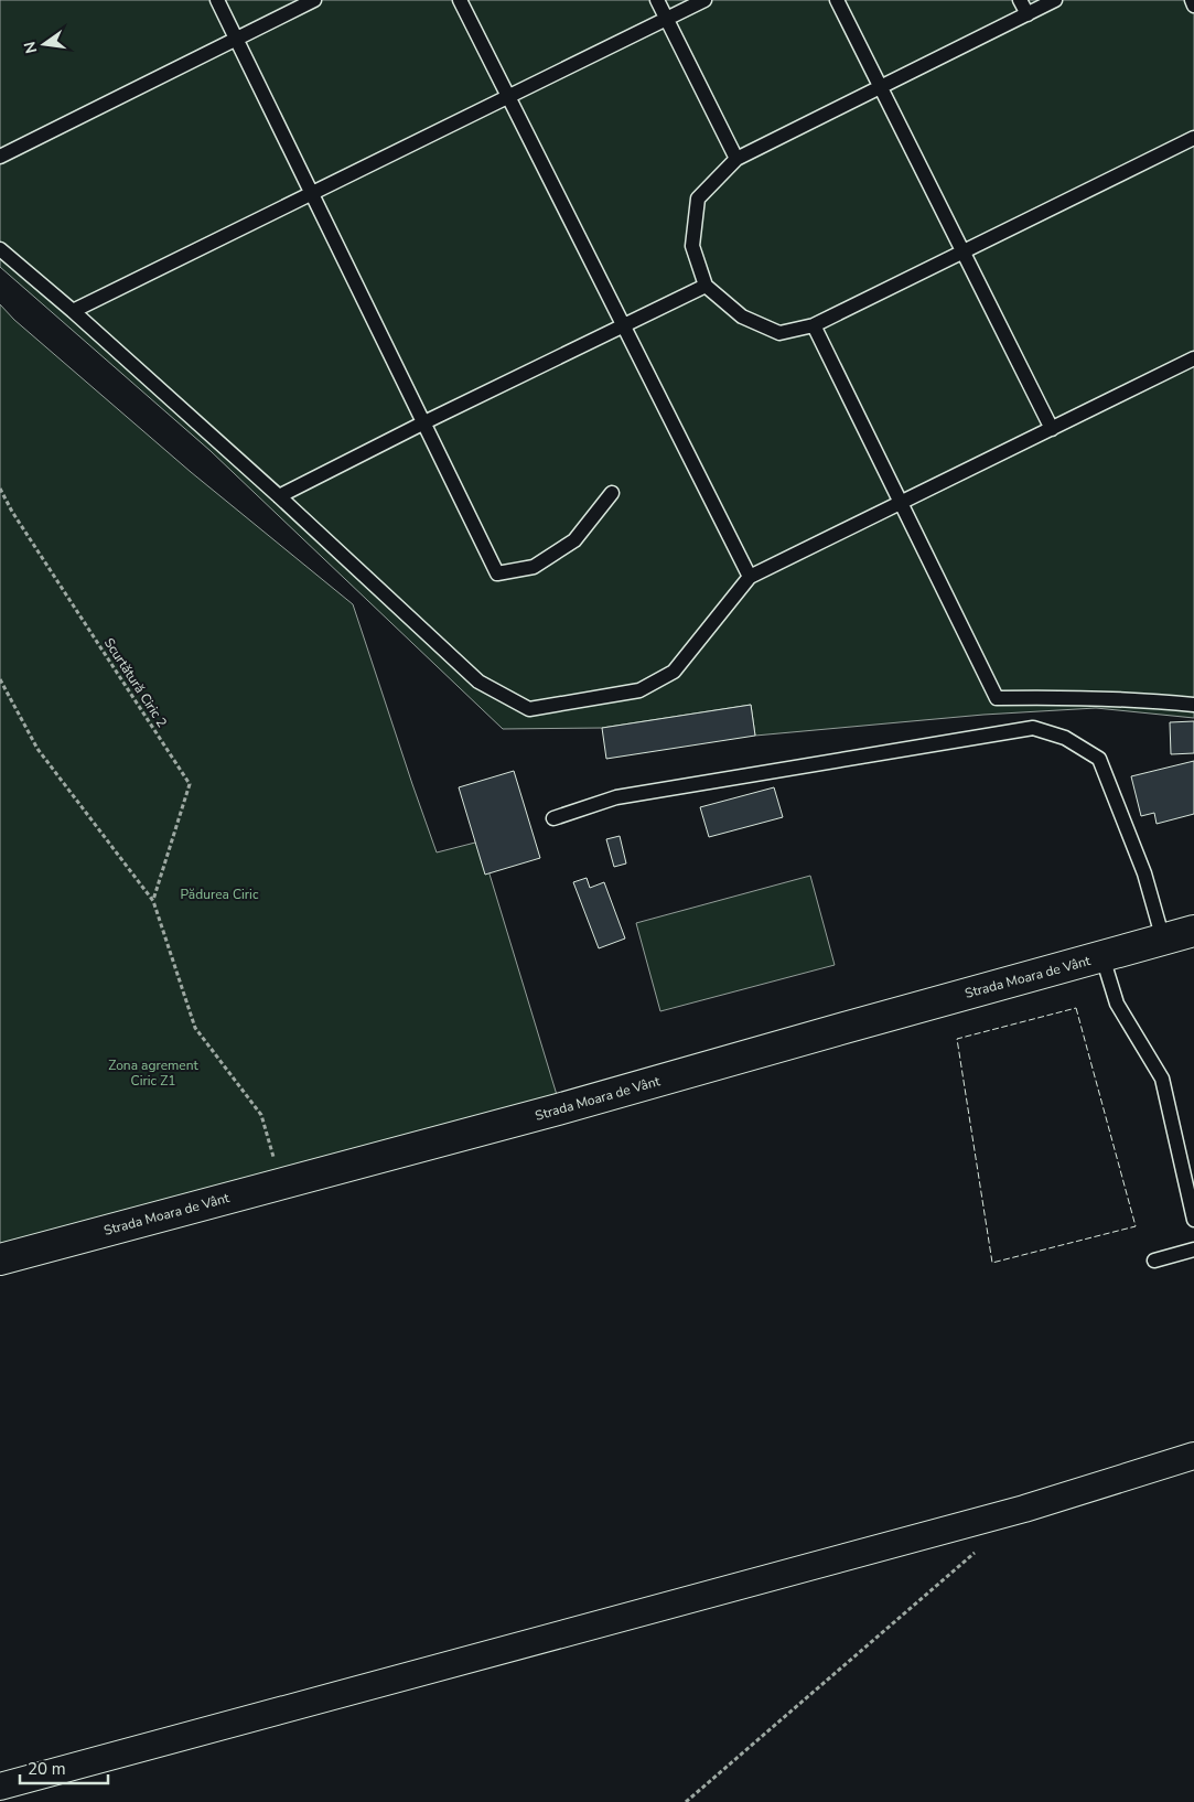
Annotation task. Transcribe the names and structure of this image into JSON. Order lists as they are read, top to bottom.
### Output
{
  "streets": {
    "main road": ["Strada Moara de Vânt"],
    "path": ["Scurtătură Ciric 2"]
  },
  "parks": ["Pădurea Ciric", "Zona agrement Ciric Z1"],
  "scale_bar": "20 m",
  "north": "left"
}
